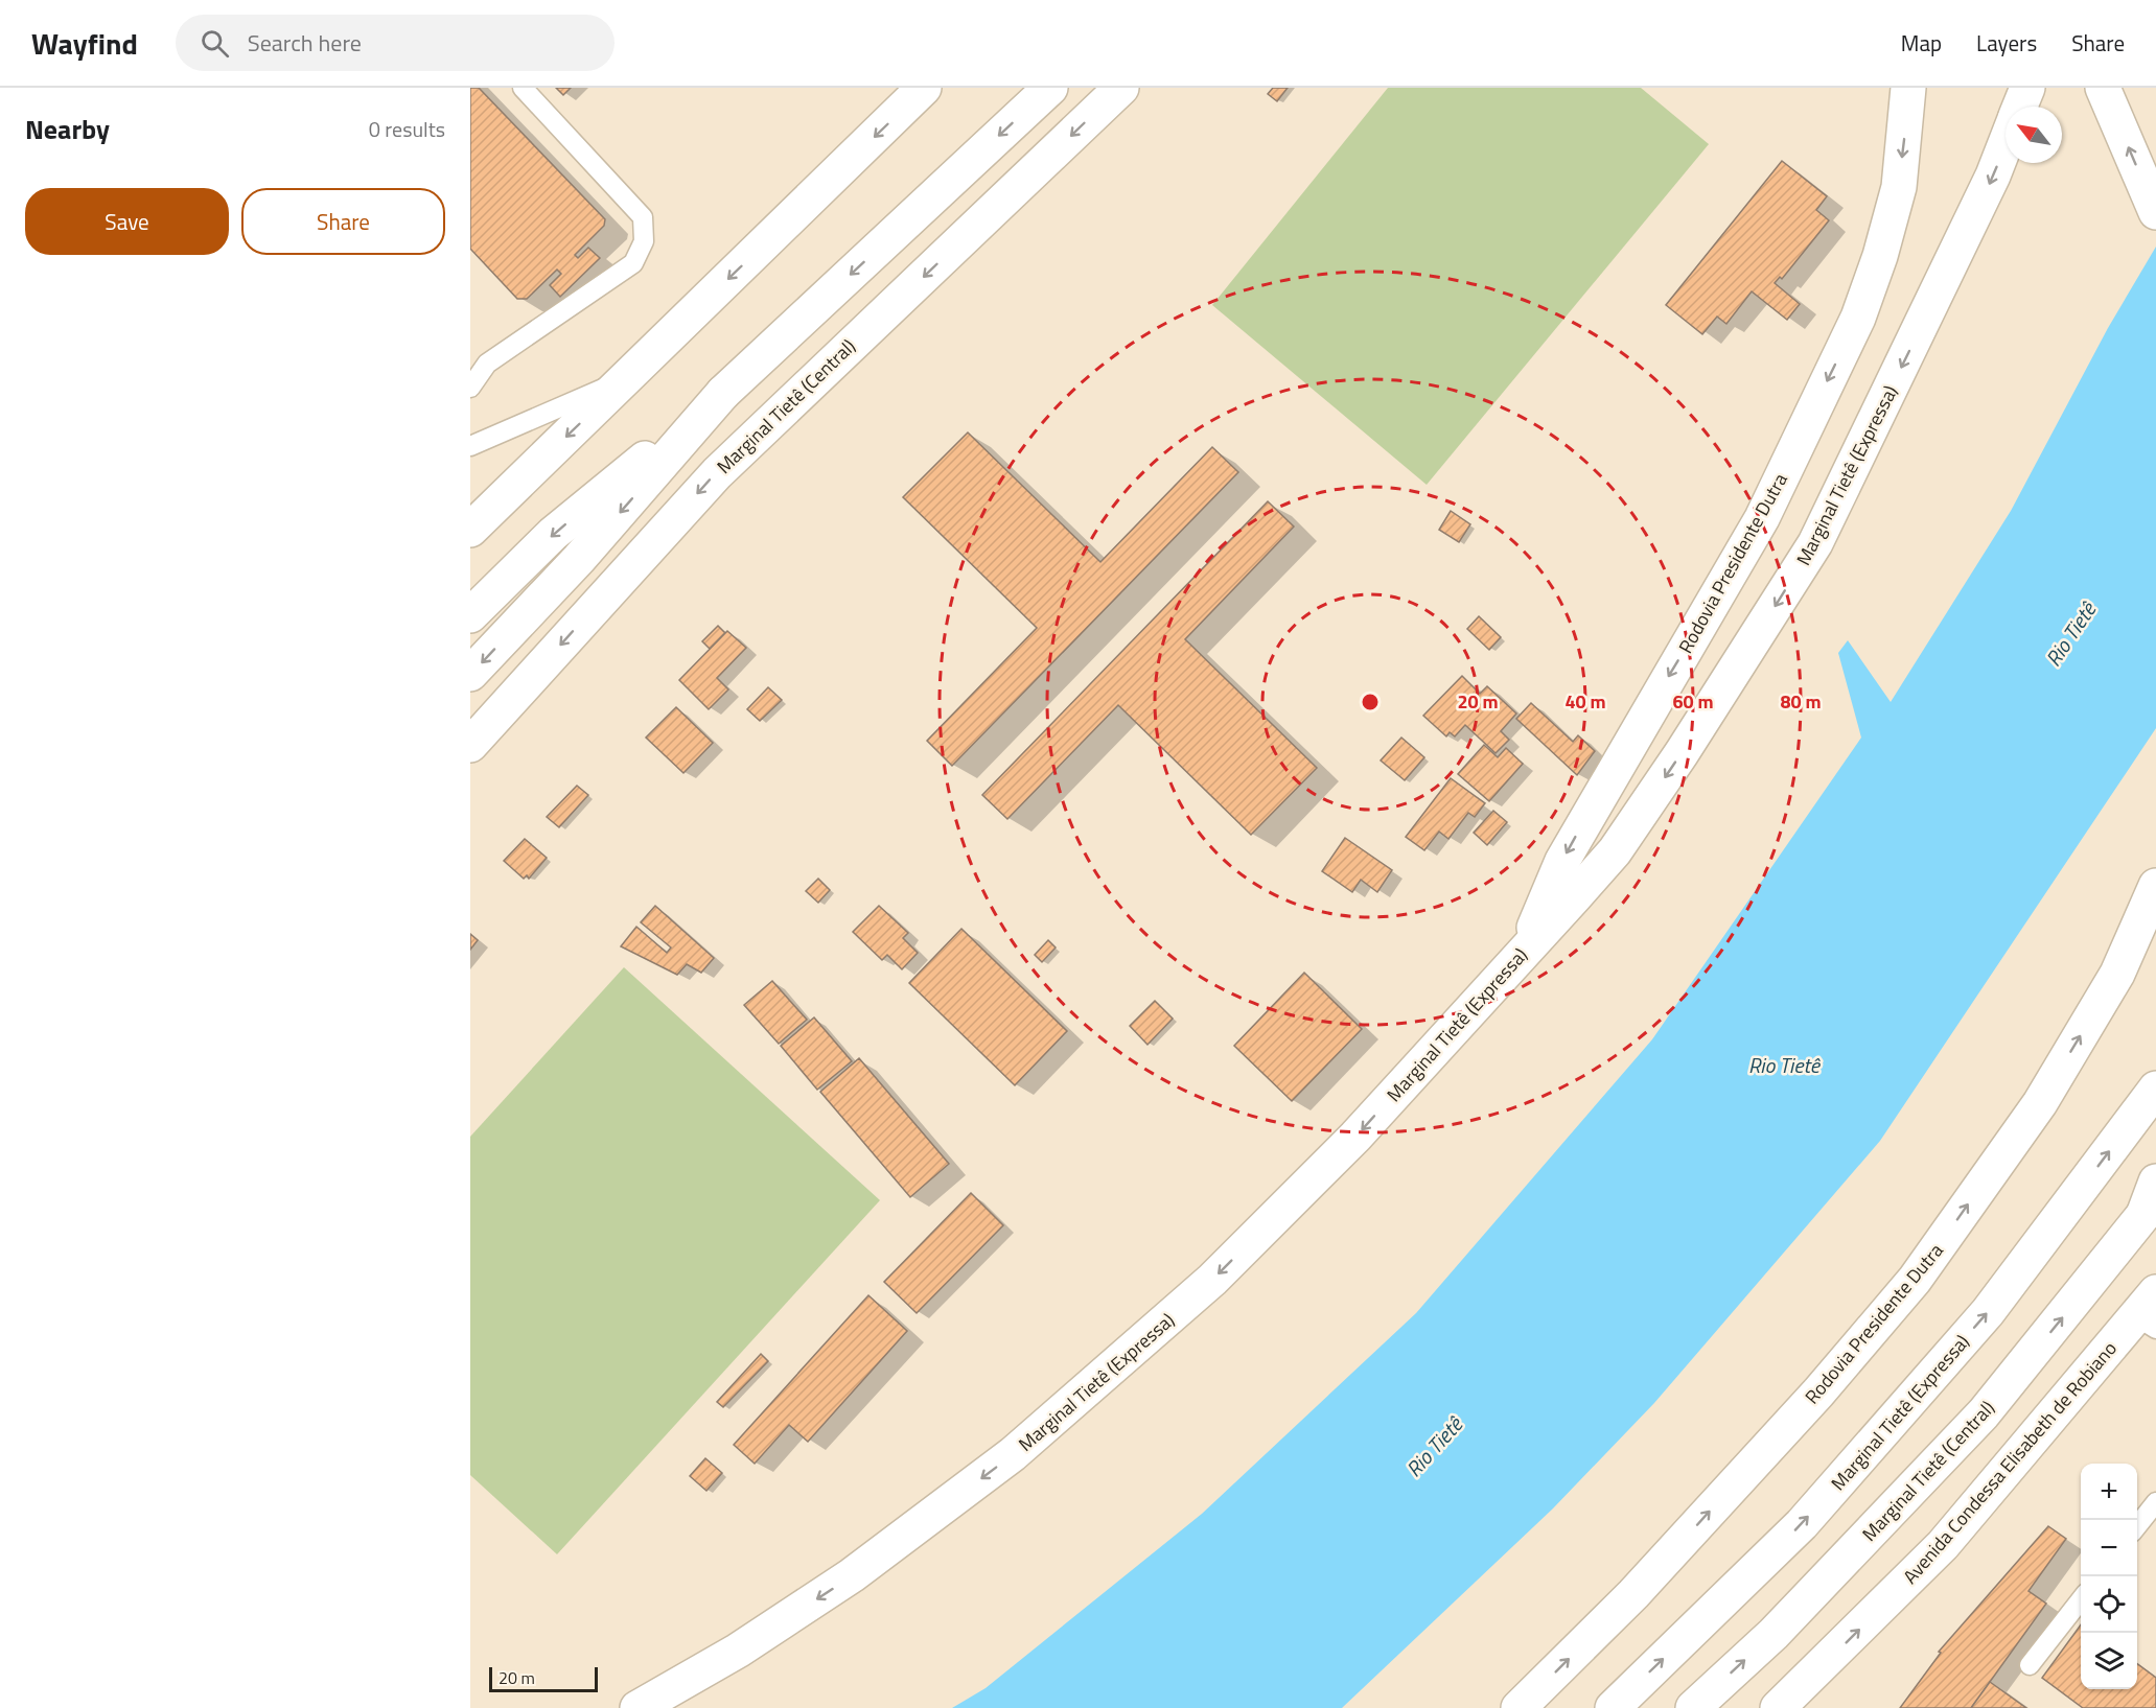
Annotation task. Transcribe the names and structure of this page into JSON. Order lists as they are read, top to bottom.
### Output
{
  "streets": {
    "highway": [
      "Marginal Tietê (Central)",
      "Marginal Tietê (Expressa)",
      "Rodovia Presidente Dutra",
      "Avenida Condessa Elisabeth de Robiano"
    ]
  },
  "crossings": [
    ["Marginal Tietê (Expressa)", "Rodovia Presidente Dutra"]
  ],
  "one_way": ["Avenida Condessa Elisabeth de Robiano"],
  "water": ["Rio Tietê"],
  "scale_bar": "20 m",
  "north": "top left",
  "page": {
    "header": "Wayfind",
    "search": "Search here",
    "nav": ["Map", "Layers", "Share"],
    "heading": ["Nearby", "0 results"],
    "buttons": ["Save", "Share"],
    "map_buttons": ["+", "−"],
    "scale": "20 m"
  },
  "rings": [
    "20 m",
    "40 m",
    "60 m",
    "80 m"
  ]
}
